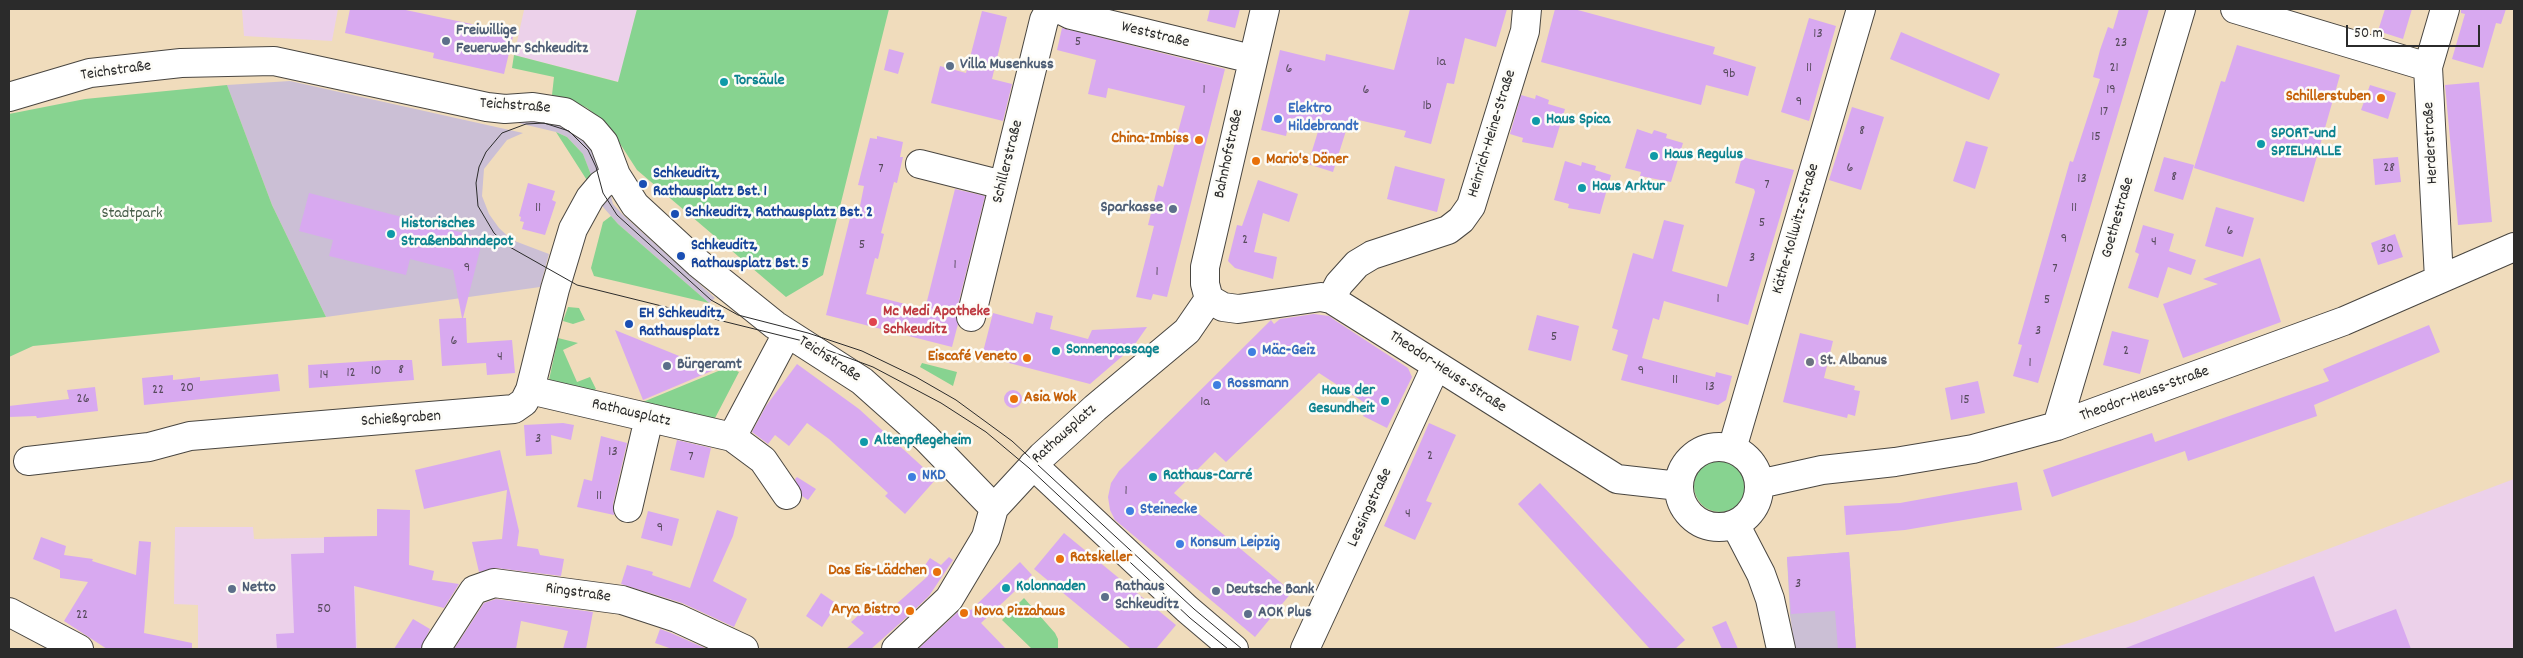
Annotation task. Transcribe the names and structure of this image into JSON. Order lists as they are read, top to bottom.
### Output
{
  "streets": {
    "street": [
      "Weststraße",
      "Teichstraße",
      "Heinrich-Heine-Straße",
      "Herderstraße",
      "Bahnhofstraße",
      "Schillerstraße",
      "Goethestraße",
      "Käthe-Kollwitz-Straße",
      "Theodor-Heuss-Straße",
      "Rathausplatz",
      "Schießgraben",
      "Lessingstraße",
      "Ringstraße"
    ]
  },
  "crossings": [
    ["Weststraße", "Bahnhofstraße"],
    ["Teichstraße", "Rathausplatz"],
    ["Teichstraße", "Schießgraben"],
    ["Heinrich-Heine-Straße", "Theodor-Heuss-Straße"],
    ["Herderstraße", "Theodor-Heuss-Straße"],
    ["Bahnhofstraße", "Rathausplatz"],
    ["Goethestraße", "Theodor-Heuss-Straße"],
    ["Käthe-Kollwitz-Straße", "Theodor-Heuss-Straße"],
    ["Theodor-Heuss-Straße", "Lessingstraße"],
    ["Rathausplatz", "Schießgraben"]
  ],
  "parks": ["Stadtpark"],
  "places": [
    "Freiwillige Feuerwehr Schkeuditz",
    "Villa Musenkuss",
    "Torsäule",
    "Schillerstuben",
    "Elektro Hildebrandt",
    "Haus Spica",
    "China-Imbiss",
    "SPORT-und SPIELHALLE",
    "Haus Regulus",
    "Mario's Döner",
    "Schkeuditz, Rathausplatz Bst. 1",
    "Haus Arktur",
    "Sparkasse",
    "Schkeuditz, Rathausplatz Bst. 2",
    "Historisches Straßenbahndepot",
    "Schkeuditz, Rathausplatz Bst. 5",
    "Mc Medi Apotheke Schkeuditz",
    "EH Schkeuditz, Rathausplatz",
    "Sonnenpassage",
    "Mäc-Geiz",
    "Eiscafé Veneto",
    "St. Albanus",
    "Bürgeramt",
    "Rossmann",
    "Asia Wok",
    "Haus der Gesundheit",
    "Altenpflegeheim",
    "NKD",
    "Rathaus-Carré",
    "Steinecke",
    "Konsum Leipzig",
    "Ratskeller",
    "Das Eis-Lädchen",
    "Kolonnaden",
    "Netto",
    "Deutsche Bank",
    "Rathaus Schkeuditz",
    "Arya Bistro",
    "Nova Pizzahaus",
    "AOK Plus"
  ],
  "house_numbers": [
    "13",
    "5",
    "23",
    "1a",
    "11",
    "21",
    "6",
    "9b",
    "1",
    "6",
    "19",
    "9",
    "1b",
    "17",
    "8",
    "15",
    "6",
    "28",
    "7",
    "8",
    "13",
    "7",
    "11",
    "11",
    "5",
    "6",
    "9",
    "2",
    "4",
    "5",
    "30",
    "3",
    "1",
    "9",
    "7",
    "1",
    "1",
    "5",
    "3",
    "5",
    "6",
    "2",
    "4",
    "1",
    "8",
    "10",
    "9",
    "12",
    "14",
    "11",
    "13",
    "20",
    "22",
    "26",
    "15",
    "1a",
    "3",
    "13",
    "2",
    "7",
    "1",
    "11",
    "4",
    "9",
    "3",
    "50",
    "22"
  ],
  "scale_bar": "50 m"
}
